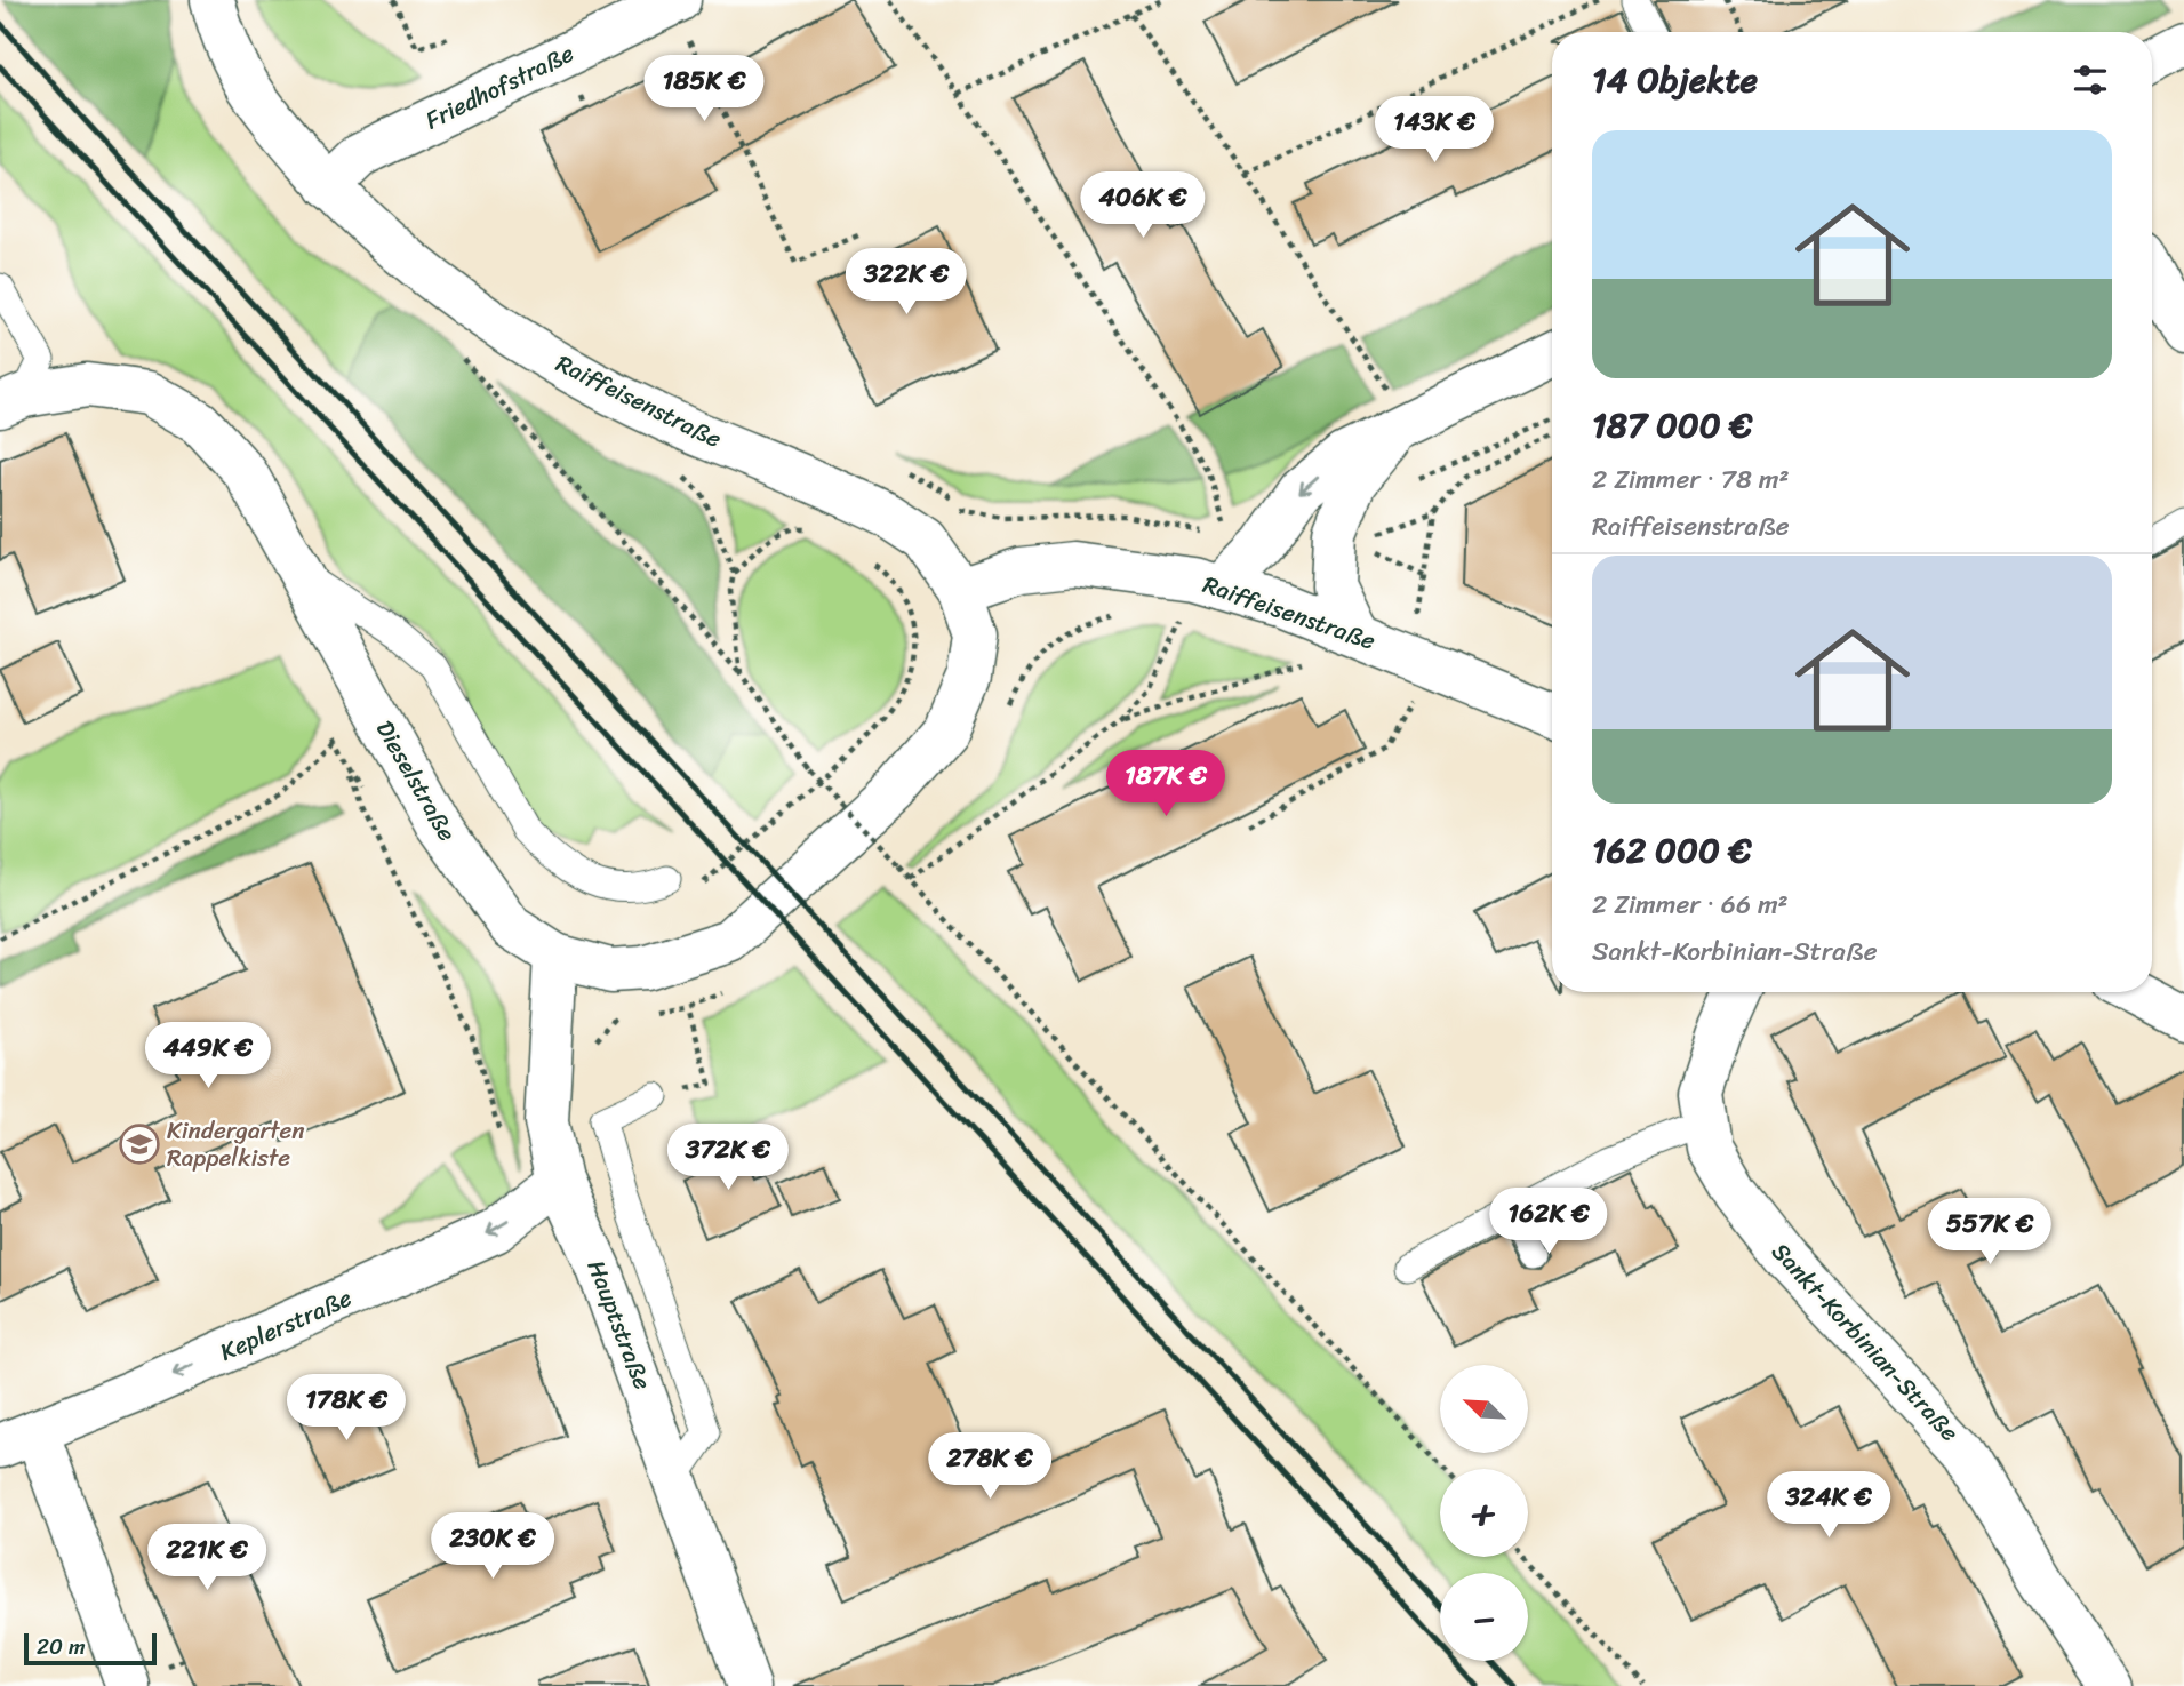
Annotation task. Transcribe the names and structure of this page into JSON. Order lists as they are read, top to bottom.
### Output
{
  "streets": {
    "street": [
      "Friedhofstraße",
      "Raiffeisenstraße",
      "Dieselstraße",
      "Keplerstraße",
      "Hauptstraße",
      "Sankt-Korbinian-Straße"
    ]
  },
  "crossings": [
    ["Friedhofstraße", "Raiffeisenstraße"],
    ["Raiffeisenstraße", "Dieselstraße"],
    ["Dieselstraße", "Hauptstraße"],
    ["Keplerstraße", "Hauptstraße"]
  ],
  "one_way": ["Keplerstraße"],
  "places": {
    "school or university": ["Kindergarten Rappelkiste"]
  },
  "scale_bar": "20 m",
  "north": "top left",
  "page": {
    "heading": "14 Objekte",
    "price": [
      "185K €",
      "143K €",
      "406K €",
      "322K €",
      "187K €",
      "449K €",
      "372K €",
      "162K €",
      "557K €",
      "178K €",
      "278K €",
      "324K €",
      "230K €",
      "221K €"
    ],
    "list": [
      {
        "name": "187 000 €",
        "note": "2 Zimmer · 78 m² · Raiffeisenstraße"
      },
      {
        "name": "162 000 €",
        "note": "2 Zimmer · 66 m² · Sankt-Korbinian-Straße"
      }
    ],
    "map_buttons": ["+", "−"],
    "scale": "20 m"
  }
}
